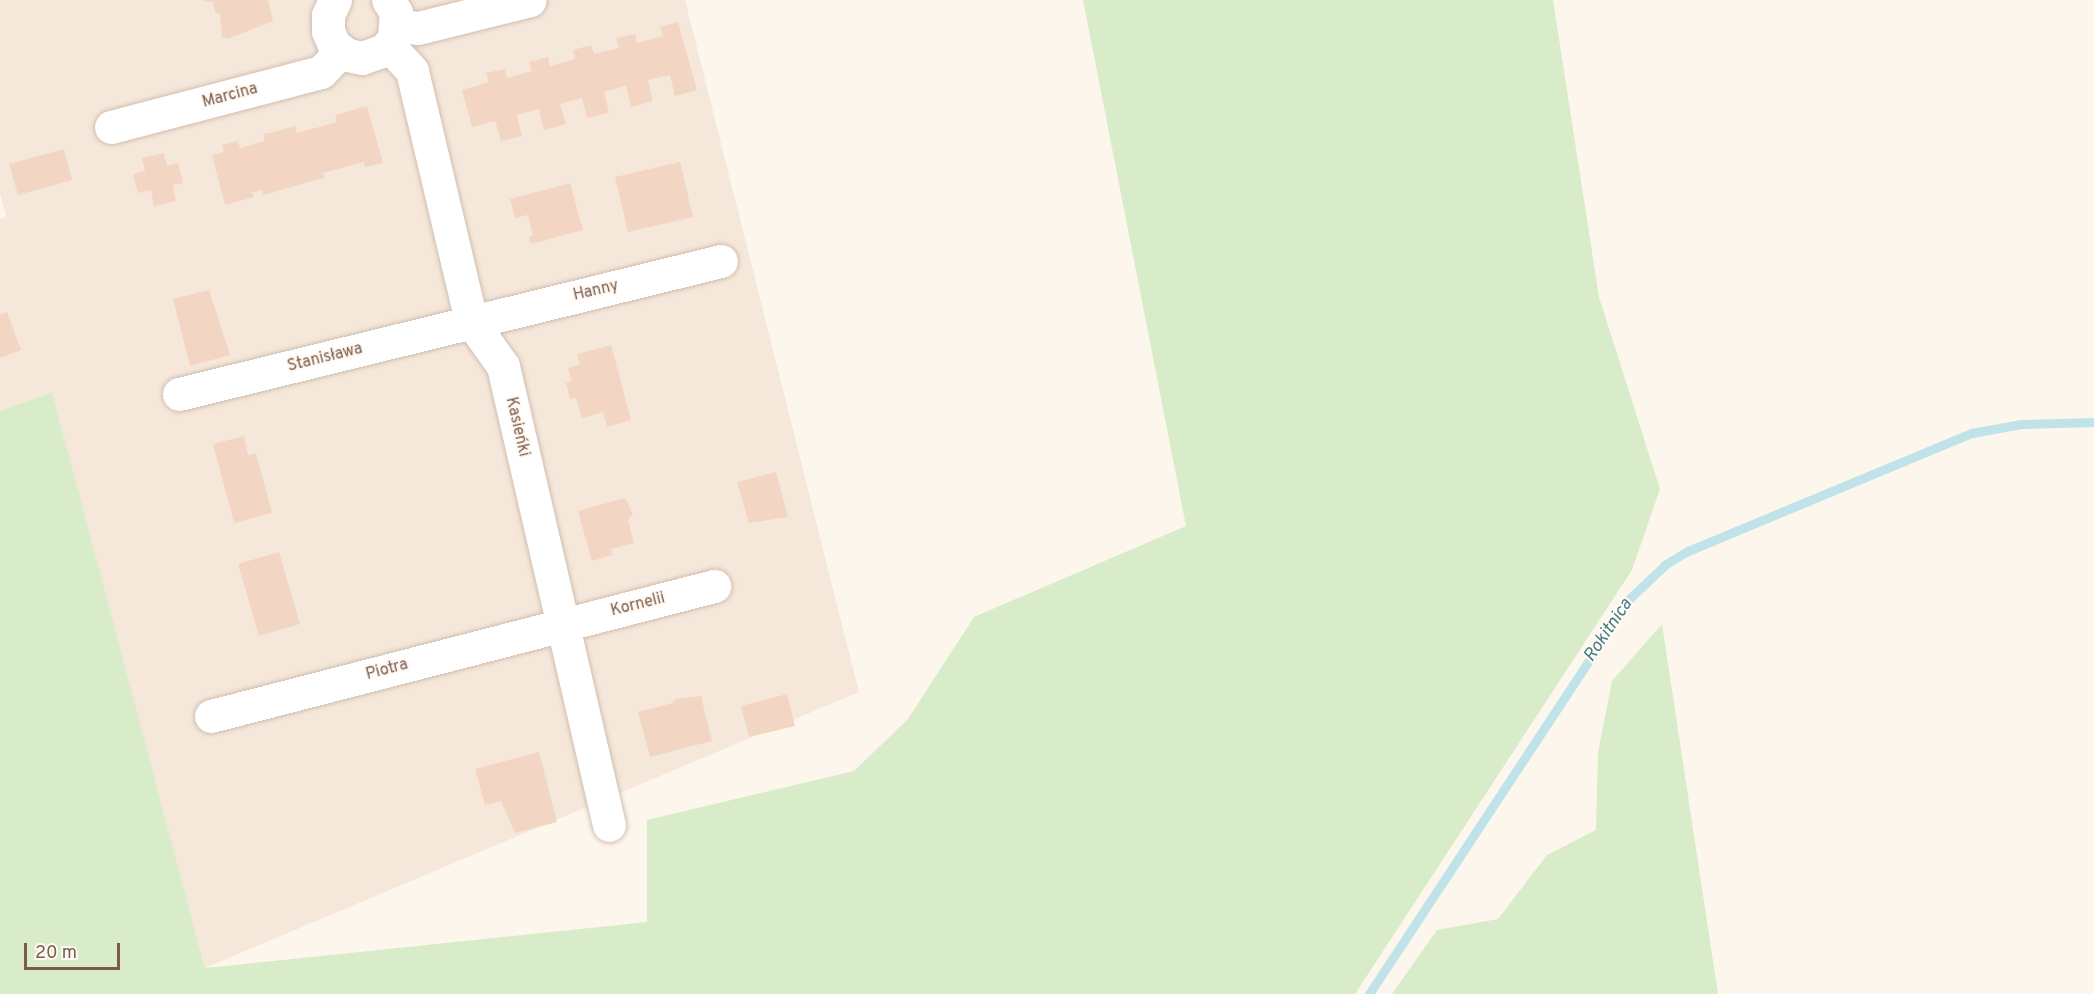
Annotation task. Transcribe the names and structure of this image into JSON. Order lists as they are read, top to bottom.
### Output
{
  "streets": {
    "street": [
      "Marcina",
      "Hanny",
      "Stanisława",
      "Kasieńki",
      "Kornelii",
      "Piotra"
    ]
  },
  "crossings": [
    ["Hanny", "Stanisława"],
    ["Hanny", "Kasieńki"],
    ["Stanisława", "Kasieńki"],
    ["Kasieńki", "Kornelii"],
    ["Kasieńki", "Piotra"],
    ["Kornelii", "Piotra"]
  ],
  "water": ["Rokitnica"],
  "scale_bar": "20 m"
}
